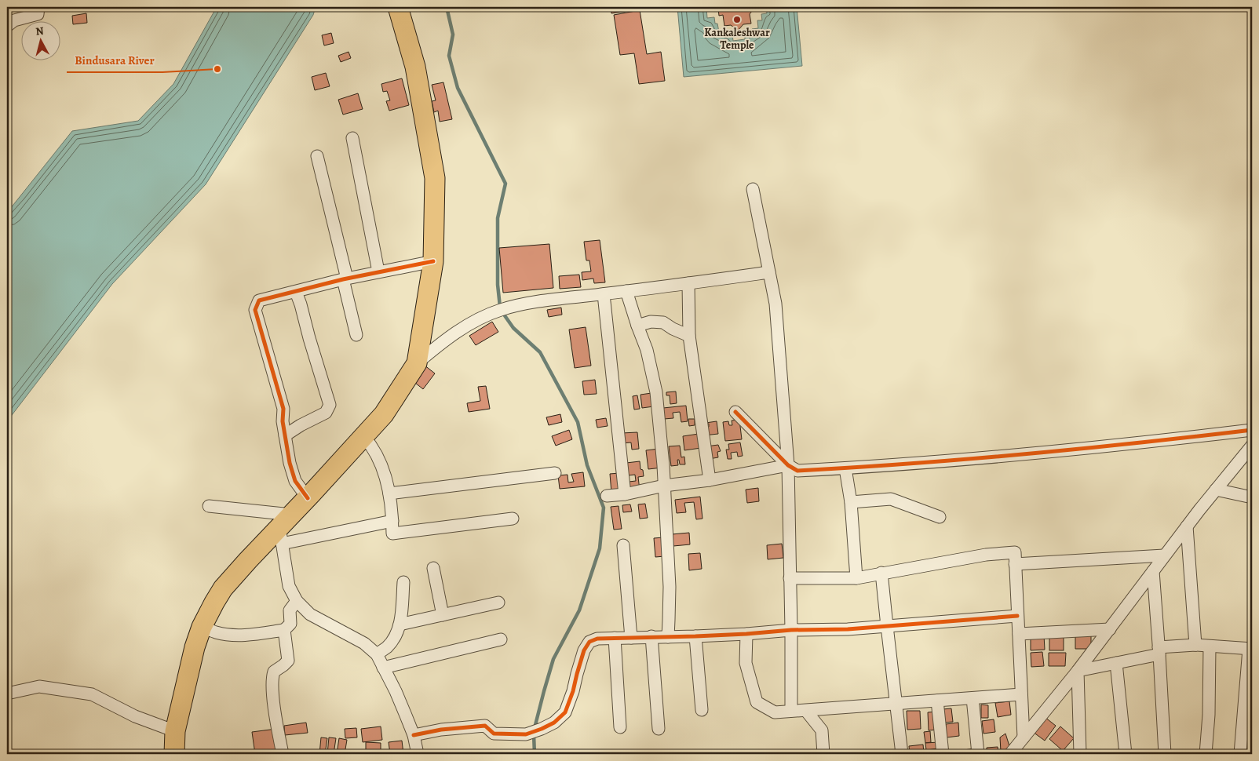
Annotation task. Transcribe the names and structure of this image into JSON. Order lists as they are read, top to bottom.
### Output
{
  "places": ["Kankaleshwar Temple", "Bindusara River"],
  "north": "top"
}
